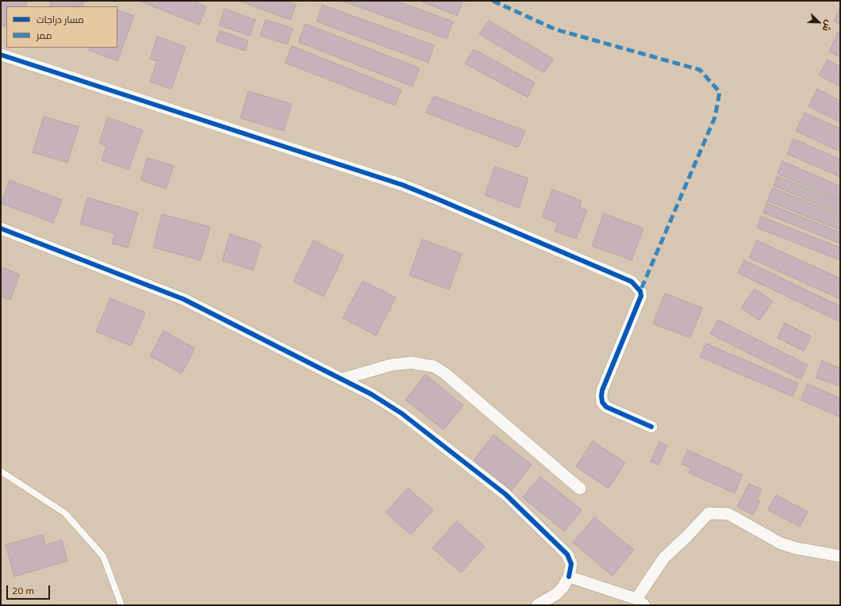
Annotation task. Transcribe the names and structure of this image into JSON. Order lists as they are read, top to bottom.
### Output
{
  "legend": ["مسار دراجات", "ممر"],
  "scale_bar": "20 m",
  "north": "bottom right"
}
